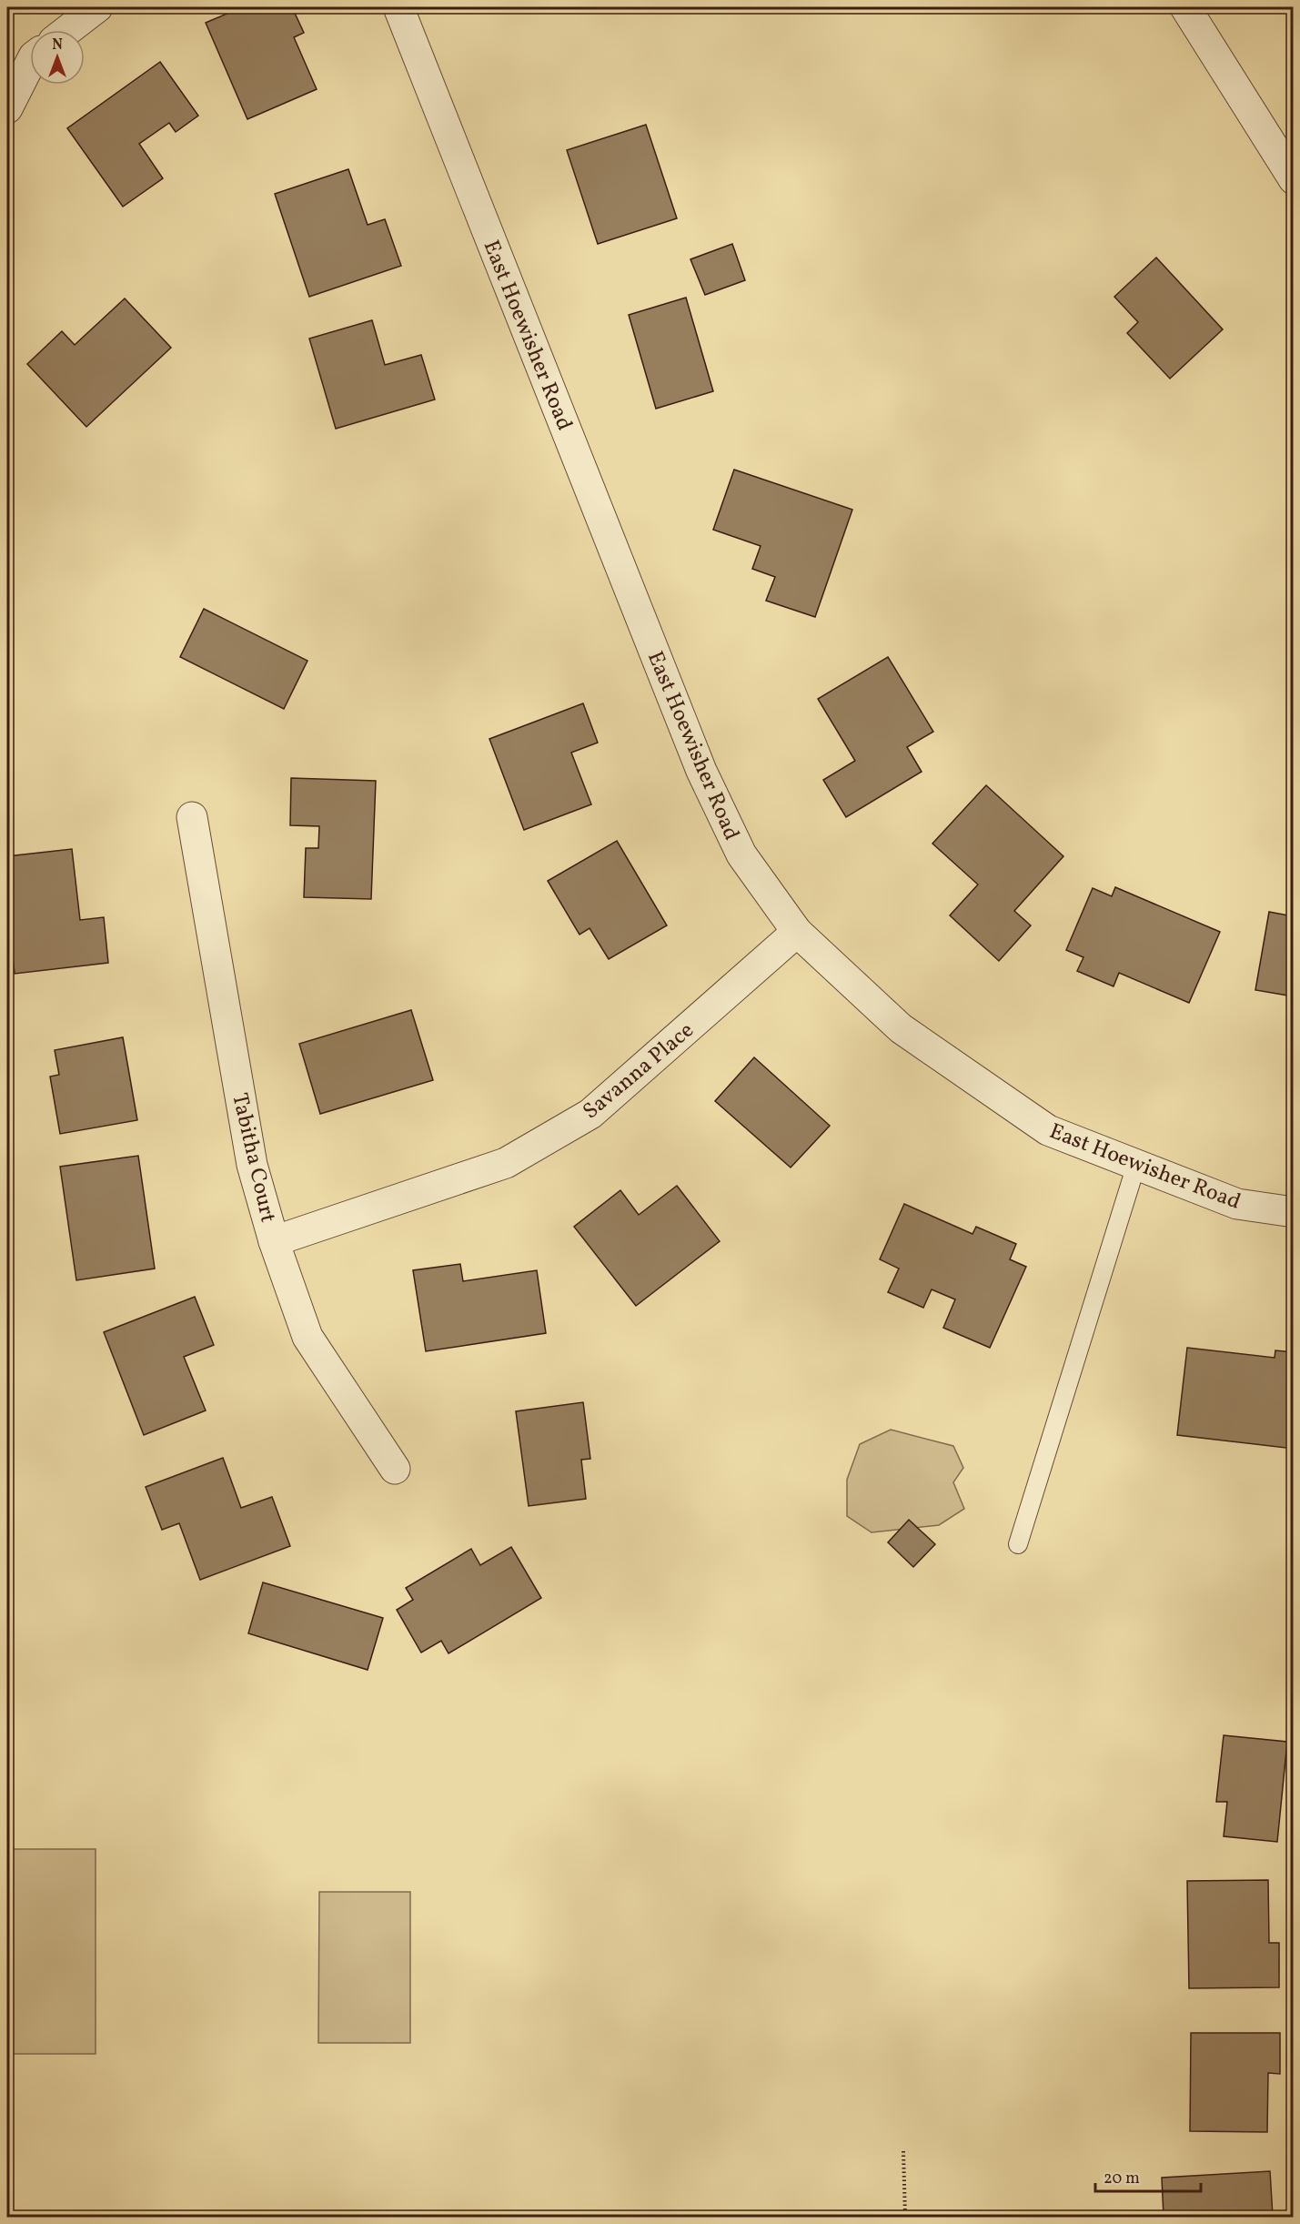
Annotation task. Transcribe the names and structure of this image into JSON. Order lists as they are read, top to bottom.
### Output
{
  "streets": {
    "street": ["East Hoewisher Road", "Savanna Place", "Tabitha Court"]
  },
  "crossings": [
    ["East Hoewisher Road", "Savanna Place"],
    ["Savanna Place", "Tabitha Court"]
  ],
  "scale_bar": "20 m",
  "north": "top"
}
